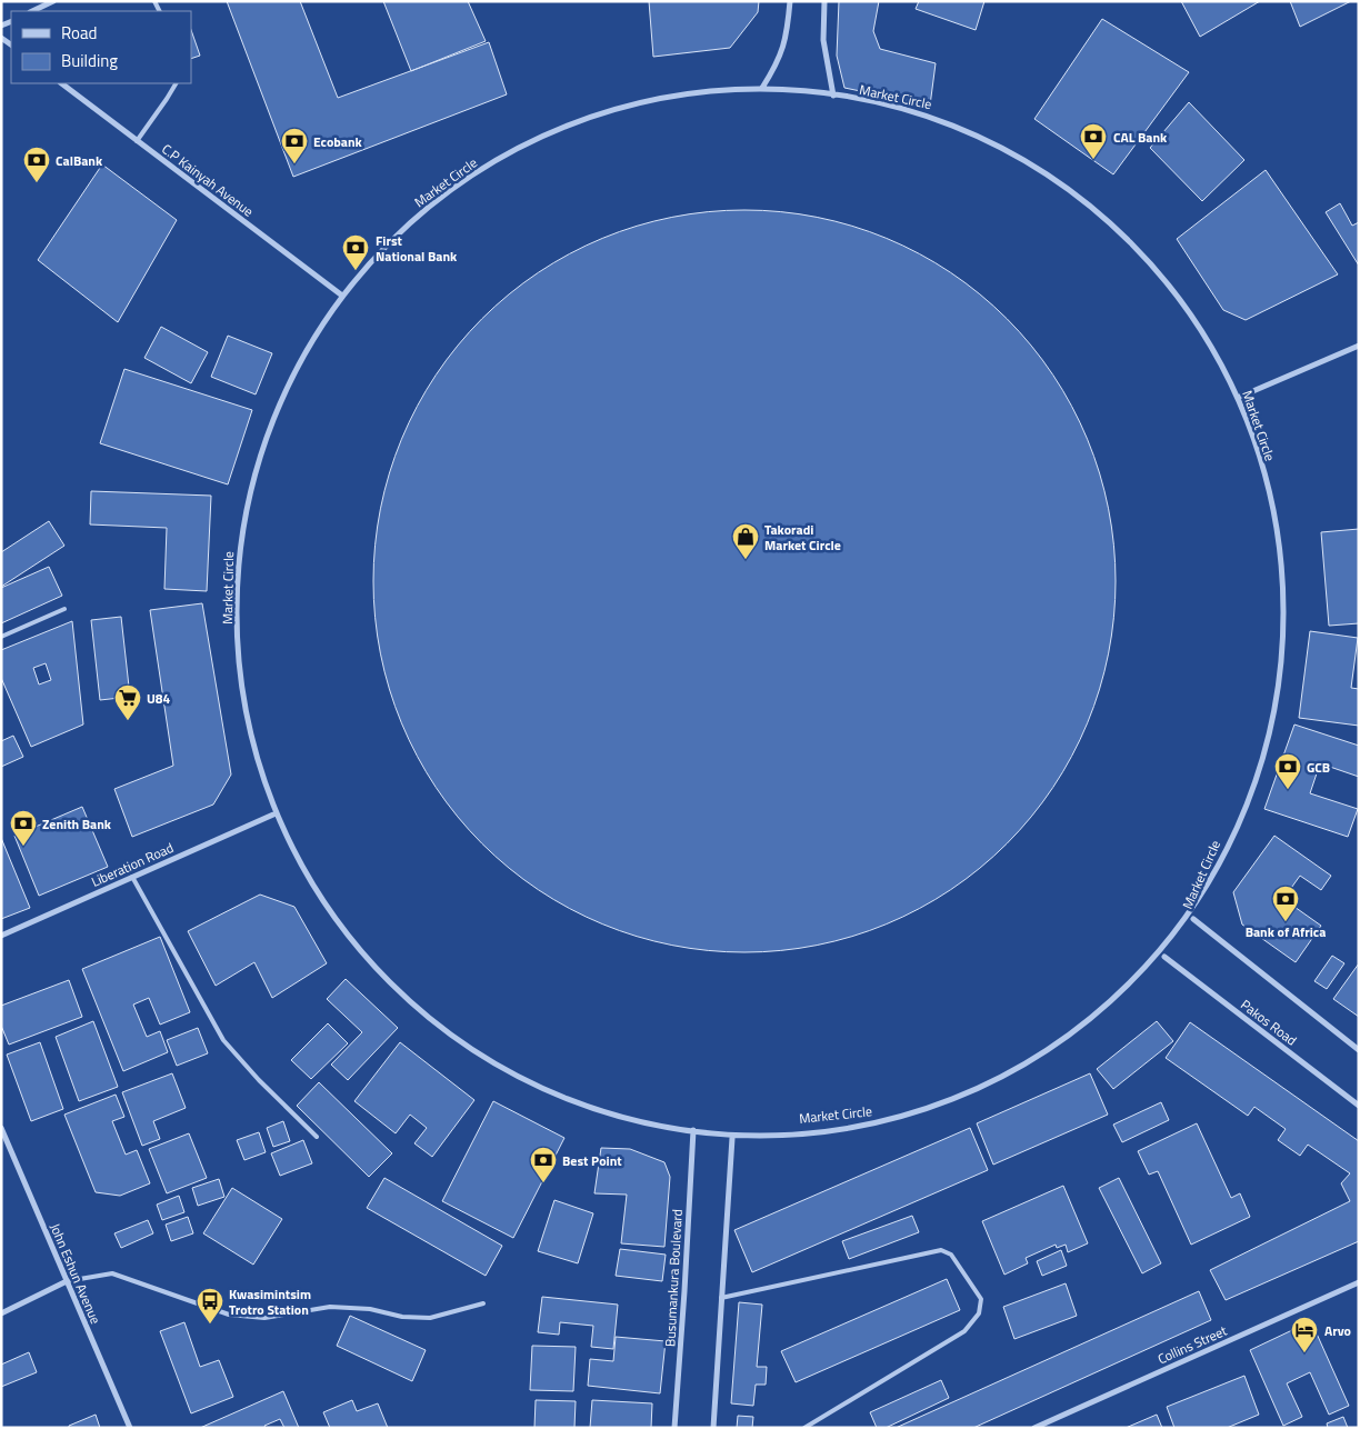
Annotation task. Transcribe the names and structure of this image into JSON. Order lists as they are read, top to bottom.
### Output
{
  "streets": {
    "street": [
      "Market Circle",
      "C.P Kainyah Avenue",
      "Liberation Road",
      "Pakos Road",
      "John Eshun Avenue",
      "Busumankura Boulevard",
      "Collins Street"
    ]
  },
  "crossings": [
    ["Market Circle", "C.P Kainyah Avenue"],
    ["Market Circle", "Liberation Road"],
    ["Market Circle", "Pakos Road"],
    ["Market Circle", "Busumankura Boulevard"]
  ],
  "places": {
    "bank": [
      "CAL Bank",
      "Ecobank",
      "CalBank",
      "First National Bank",
      "GCB",
      "Zenith Bank",
      "Bank of Africa",
      "Best Point"
    ],
    "shop": ["Takoradi Market Circle"],
    "supermarket": ["U84"],
    "bus stop": ["Kwasimintsim Trotro Station"],
    "hotel": ["Arvo"]
  },
  "legend": ["Road", "Building"]
}
